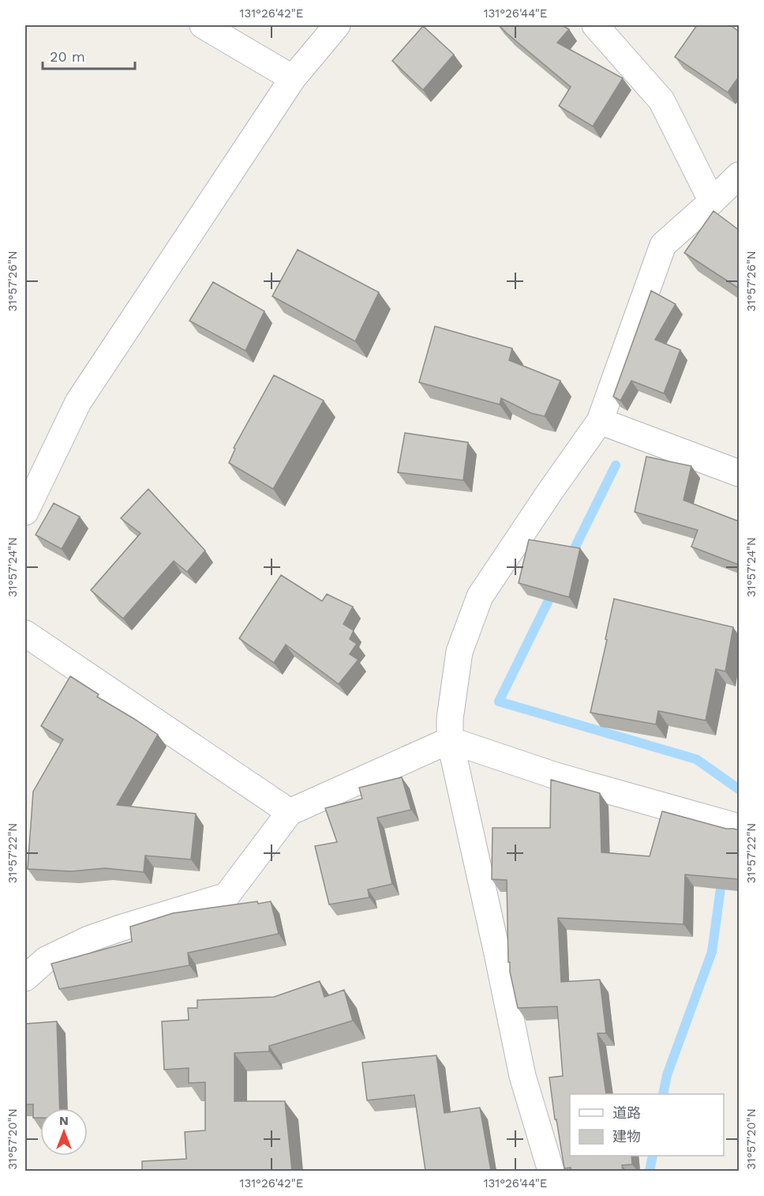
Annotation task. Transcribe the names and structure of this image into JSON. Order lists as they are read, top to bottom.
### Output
{
  "legend": ["道路", "建物"],
  "scale_bar": "20 m",
  "north": "top",
  "coordinates": [
    "131°26'42\"E",
    "131°26'44\"E",
    "31°57'26\"N",
    "31°57'24\"N",
    "31°57'22\"N",
    "31°57'20\"N"
  ]
}
